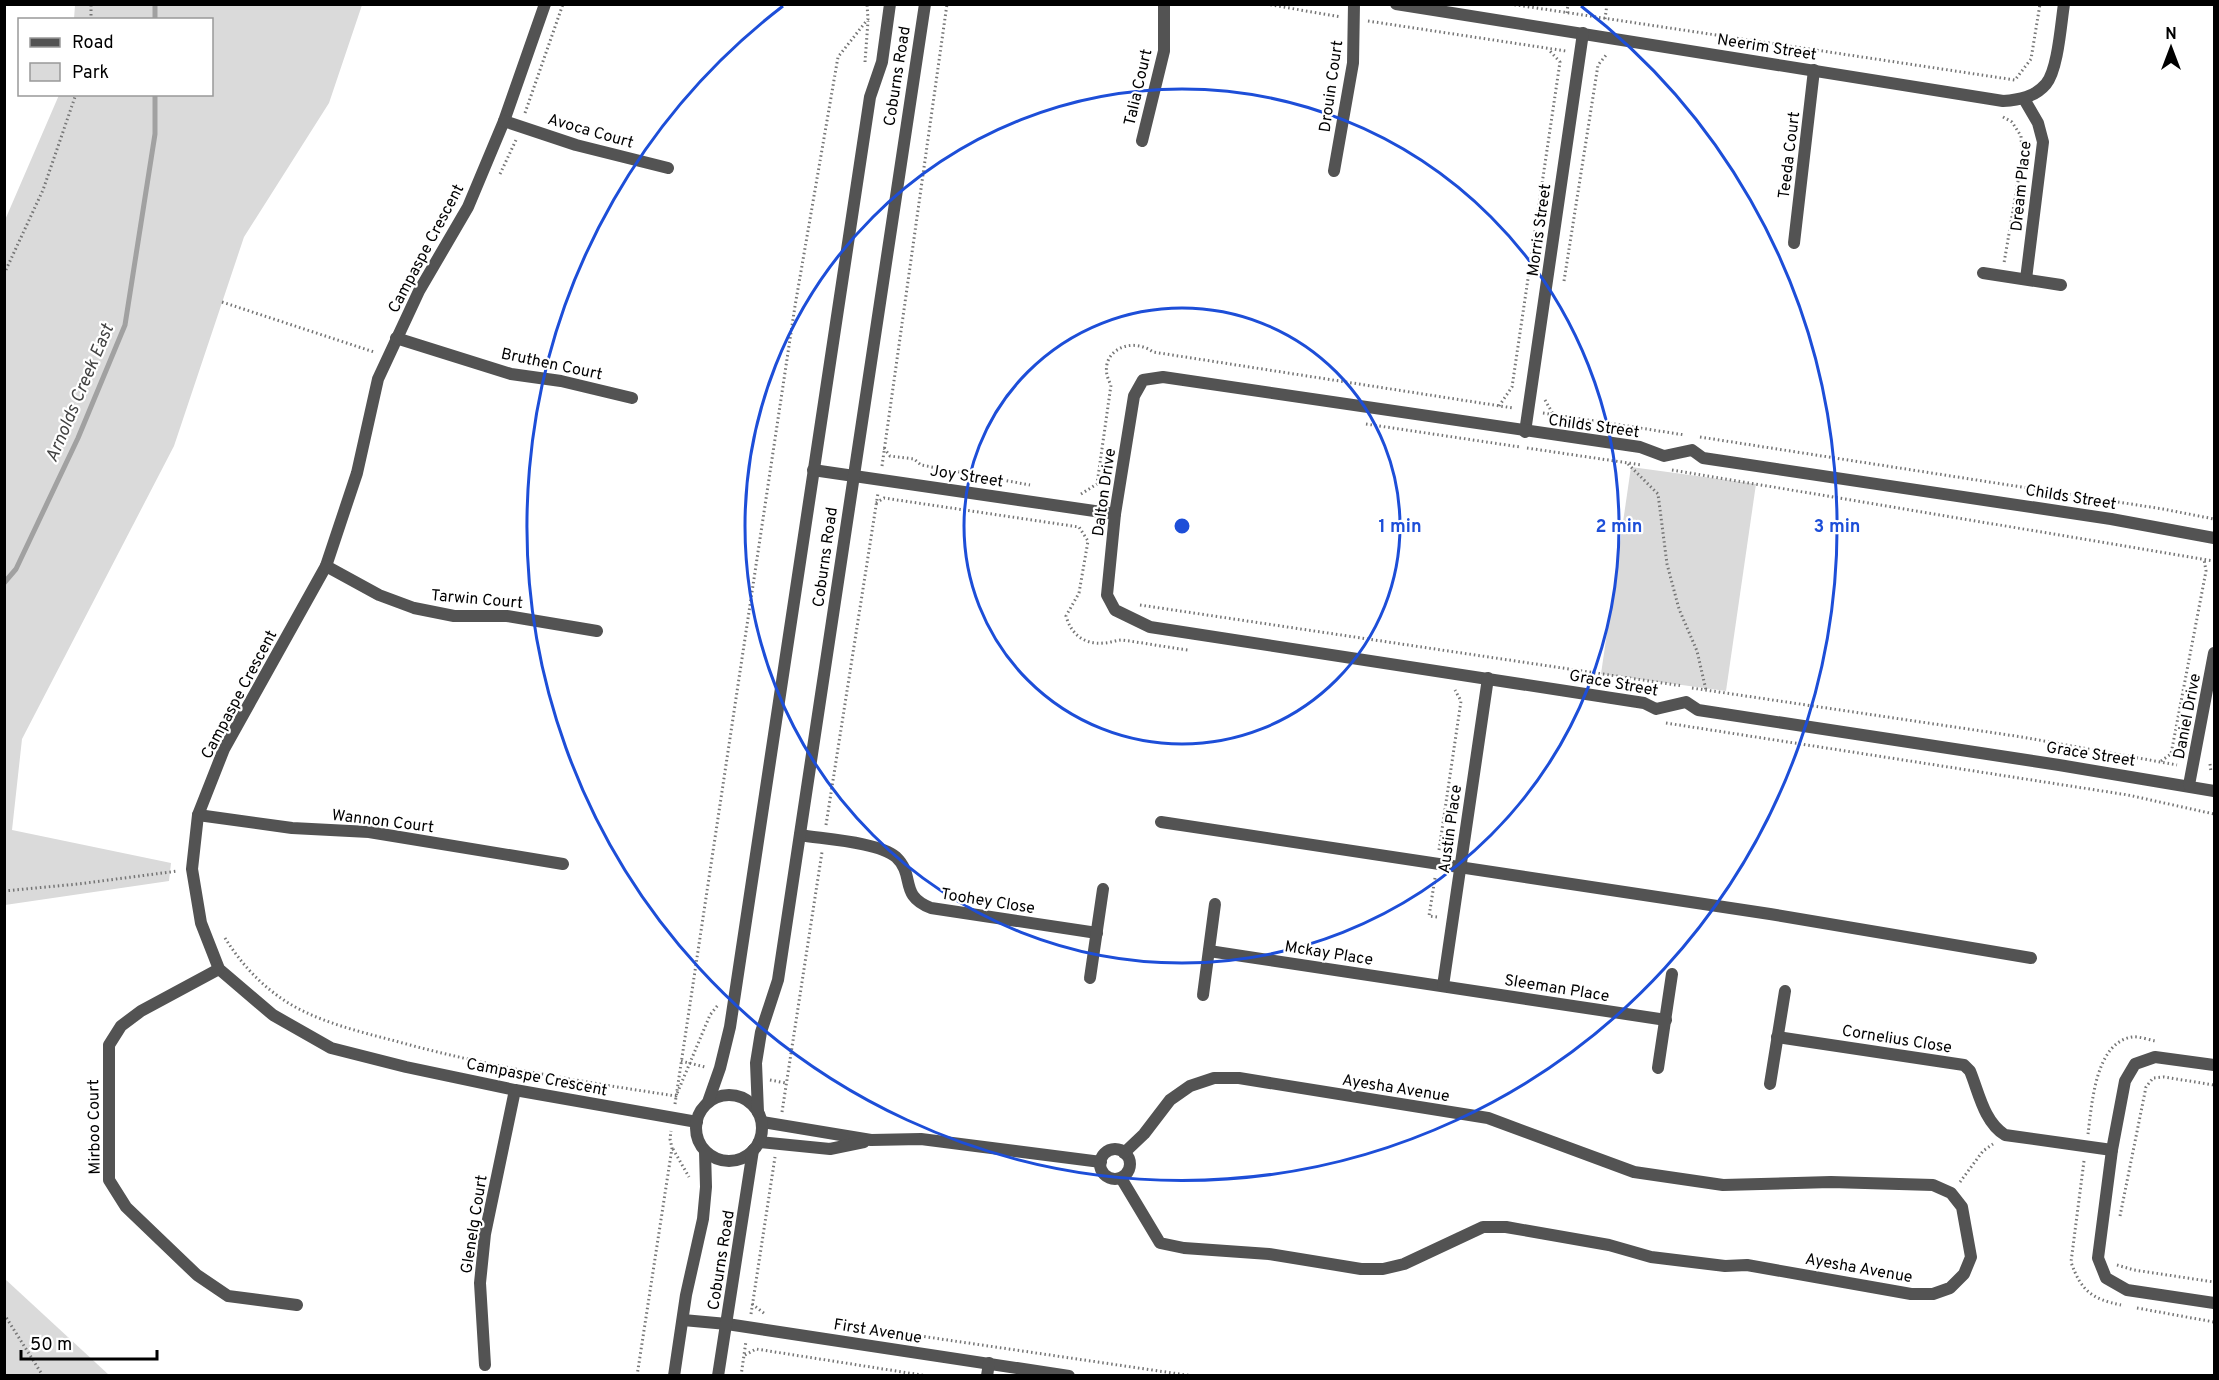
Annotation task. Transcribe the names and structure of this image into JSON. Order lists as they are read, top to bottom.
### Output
{
  "streets": {
    "street": [
      "Neerim Street",
      "Coburns Road",
      "Drouin Court",
      "Talia Court",
      "Avoca Court",
      "Teeda Court",
      "Dream Place",
      "Morris Street",
      "Campaspe Crescent",
      "Bruthen Court",
      "Childs Street",
      "Joy Street",
      "Dalton Drive",
      "Tarwin Court",
      "Grace Street",
      "Daniel Drive",
      "Wannon Court",
      "Austin Place",
      "Toohey Close",
      "Mckay Place",
      "Sleeman Place",
      "Cornelius Close",
      "Ayesha Avenue",
      "Mirboo Court",
      "Glenelg Court",
      "First Avenue"
    ]
  },
  "crossings": [
    ["Neerim Street", "Teeda Court"],
    ["Neerim Street", "Dream Place"],
    ["Neerim Street", "Morris Street"],
    ["Coburns Road", "Campaspe Crescent"],
    ["Coburns Road", "Joy Street"],
    ["Coburns Road", "Toohey Close"],
    ["Coburns Road", "Ayesha Avenue"],
    ["Coburns Road", "First Avenue"],
    ["Avoca Court", "Campaspe Crescent"],
    ["Morris Street", "Childs Street"],
    ["Campaspe Crescent", "Bruthen Court"],
    ["Campaspe Crescent", "Tarwin Court"],
    ["Campaspe Crescent", "Wannon Court"],
    ["Campaspe Crescent", "Ayesha Avenue"],
    ["Campaspe Crescent", "Mirboo Court"],
    ["Campaspe Crescent", "Glenelg Court"],
    ["Childs Street", "Dalton Drive"],
    ["Joy Street", "Dalton Drive"],
    ["Dalton Drive", "Grace Street"],
    ["Grace Street", "Daniel Drive"],
    ["Grace Street", "Austin Place"],
    ["Austin Place", "Mckay Place"],
    ["Austin Place", "Sleeman Place"],
    ["Mckay Place", "Sleeman Place"]
  ],
  "water": ["Arnolds Creek East"],
  "legend": ["Road", "Park"],
  "scale_bar": "50 m",
  "north": "top",
  "rings": ["1 min", "2 min", "3 min"]
}
